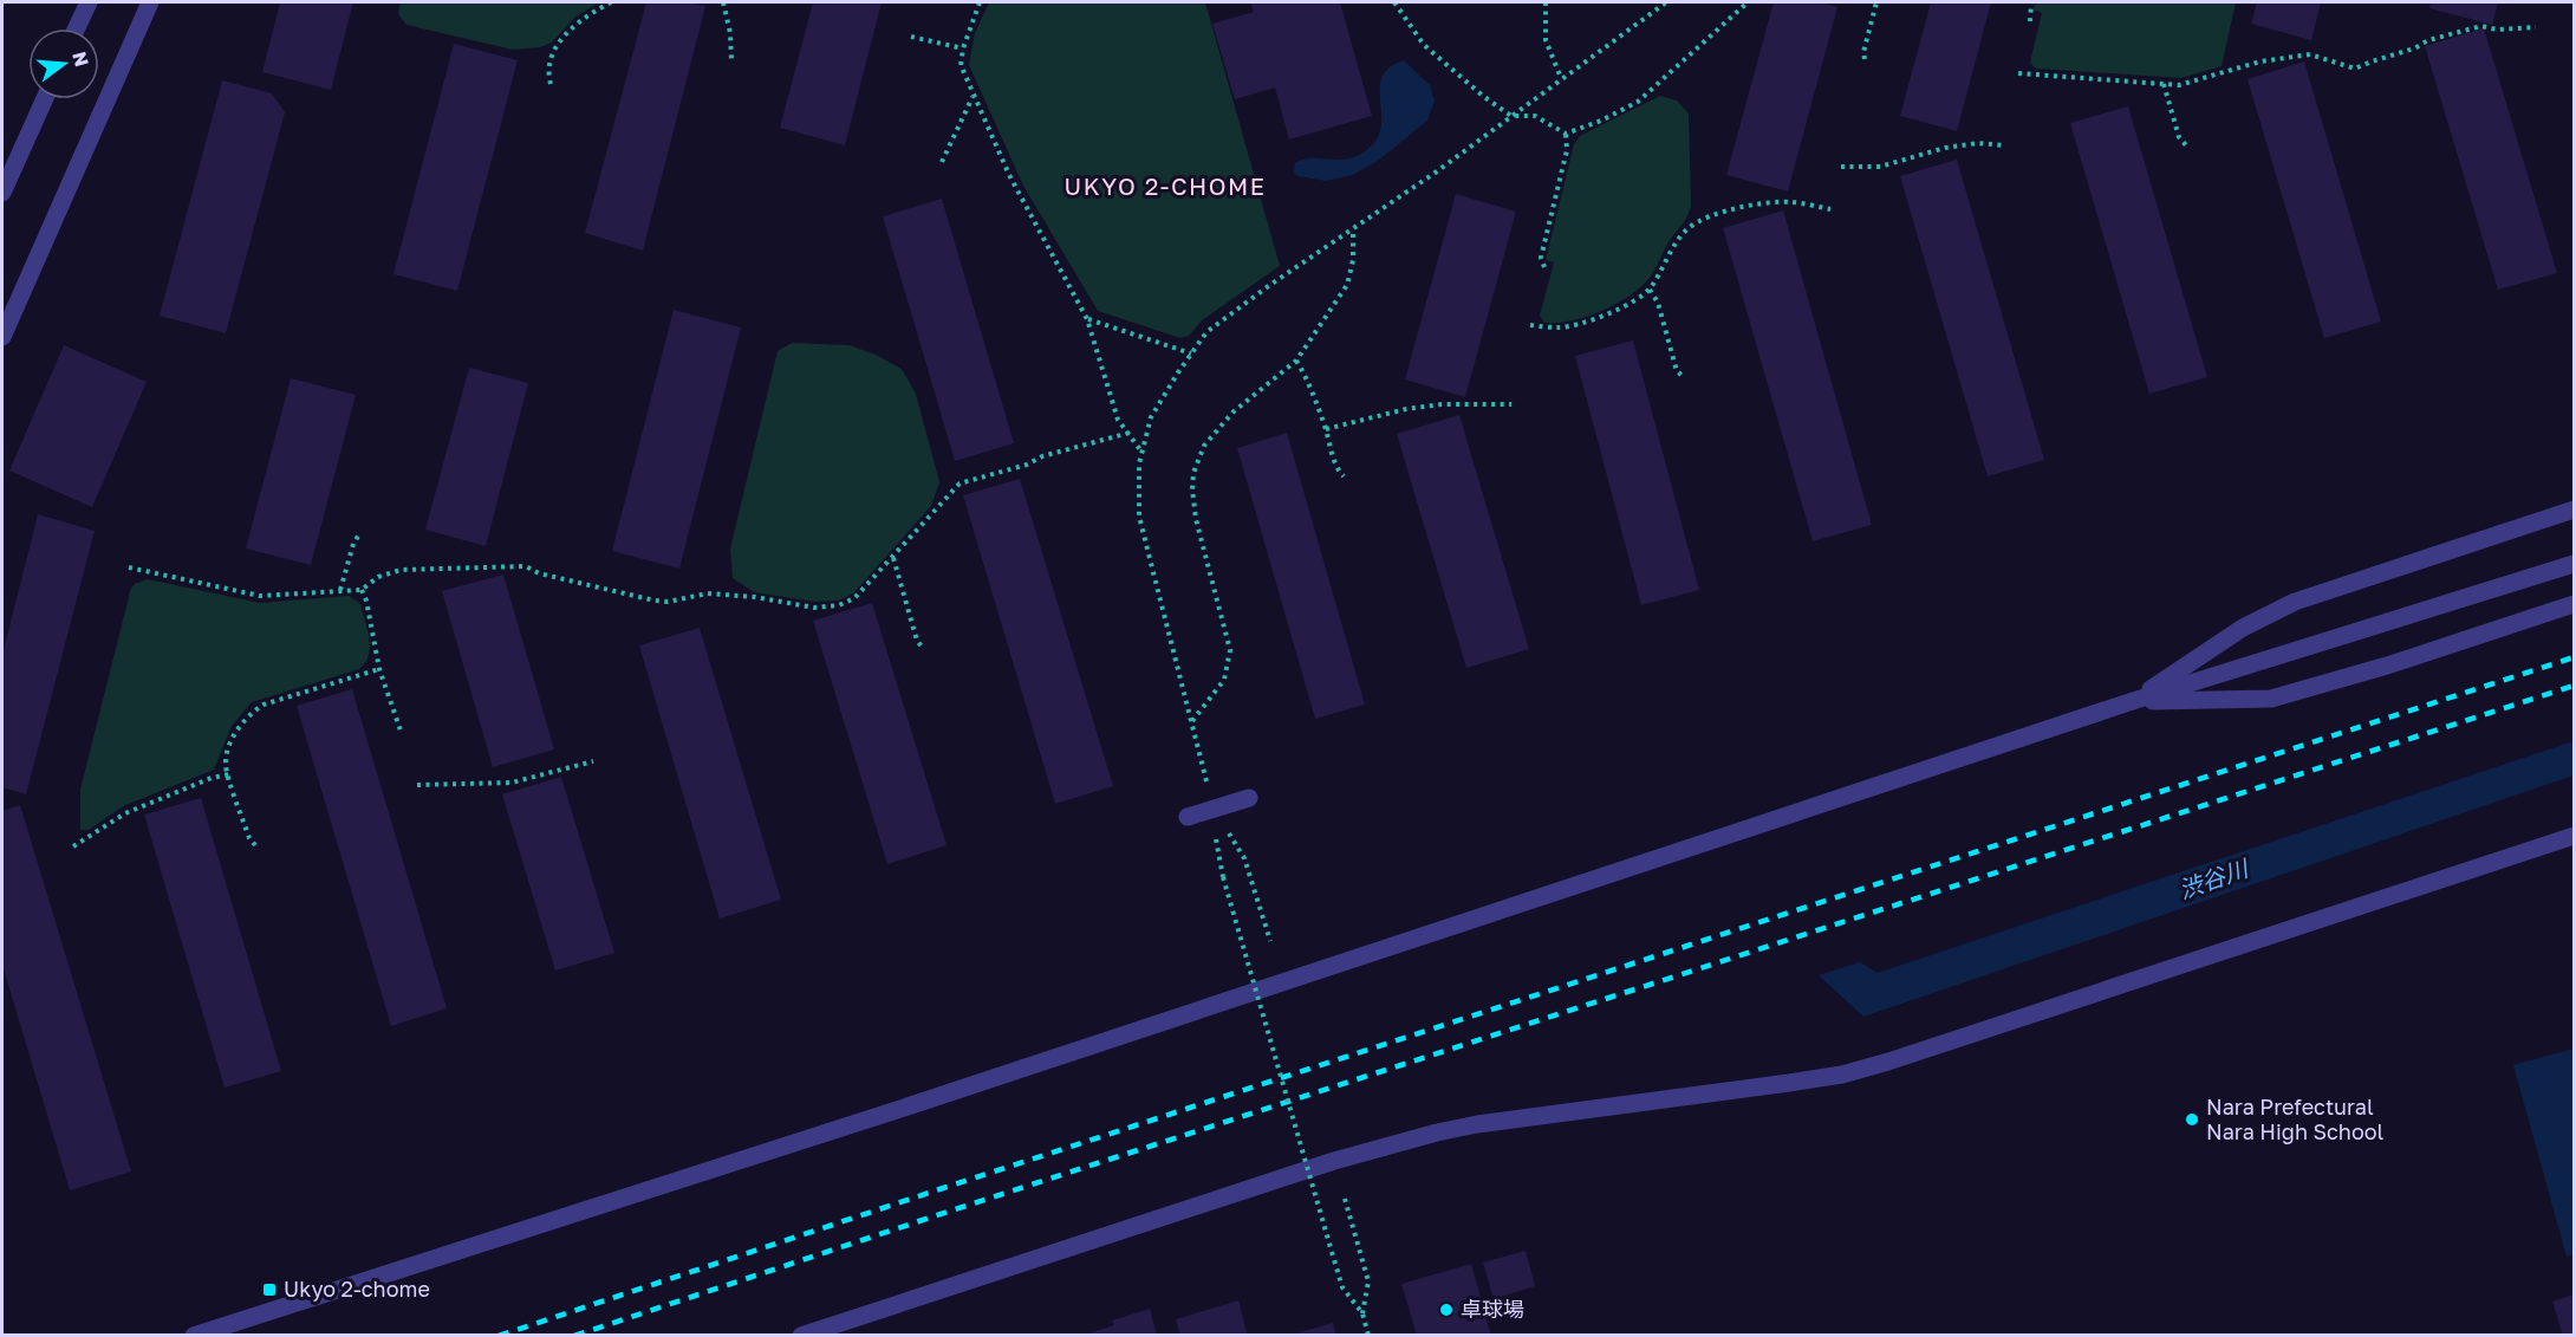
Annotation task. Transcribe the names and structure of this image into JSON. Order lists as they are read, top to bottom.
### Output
{
  "districts": ["UKYO 2-CHOME"],
  "water": ["渋谷川"],
  "places": {
    "other": ["Nara Prefectural Nara High School", "卓球場"],
    "transit": ["Ukyo 2-chome"]
  },
  "north": "right"
}
